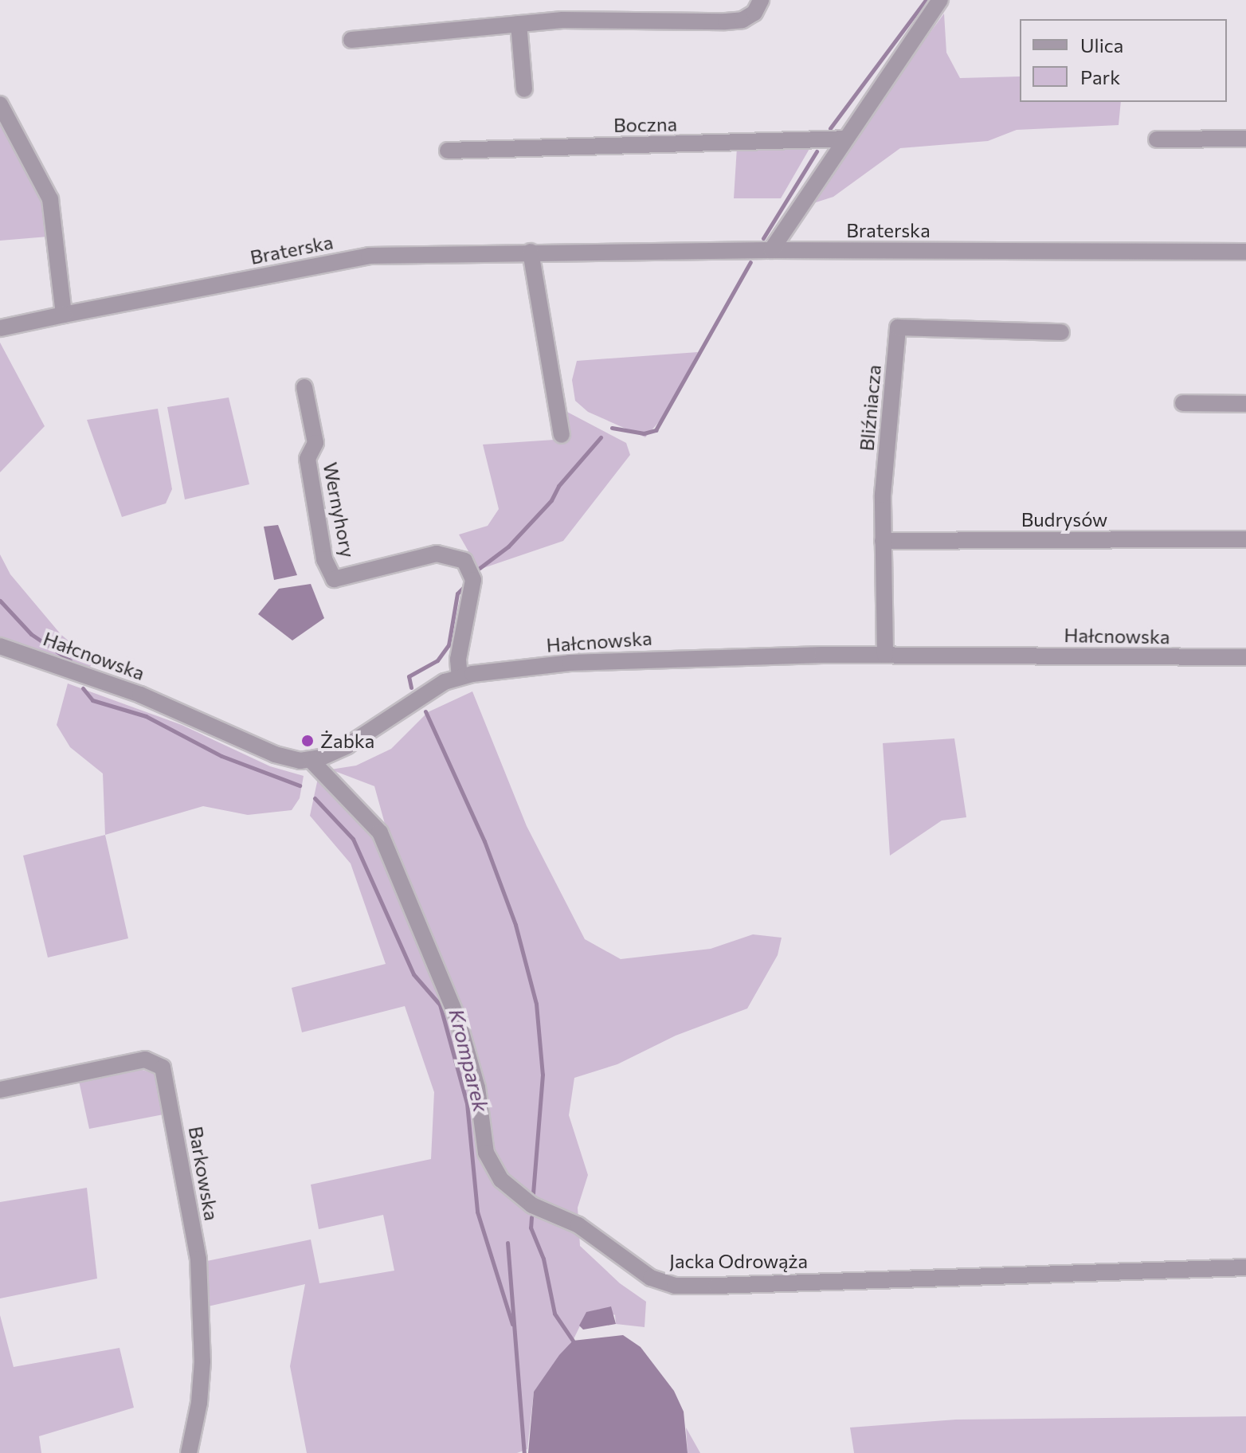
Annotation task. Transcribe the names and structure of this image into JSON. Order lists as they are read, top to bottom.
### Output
{
  "streets": {
    "street": [
      "Boczna",
      "Braterska",
      "Bliźniacza",
      "Wernyhory",
      "Budrysów",
      "Hałcnowska",
      "Barkowska",
      "Jacka Odrowąża"
    ]
  },
  "crossings": [
    ["Bliźniacza", "Budrysów"],
    ["Bliźniacza", "Hałcnowska"],
    ["Wernyhory", "Hałcnowska"],
    ["Hałcnowska", "Jacka Odrowąża"]
  ],
  "water": ["Kromparek"],
  "places": ["Żabka"],
  "legend": ["Ulica", "Park"]
}
